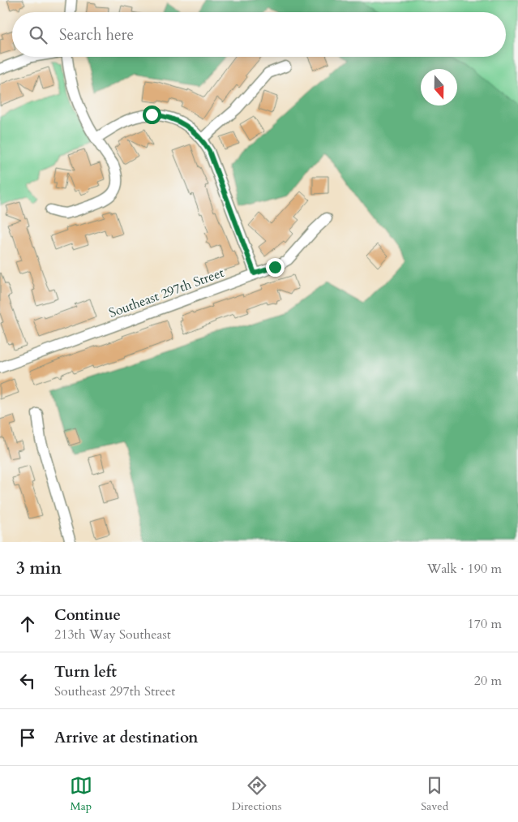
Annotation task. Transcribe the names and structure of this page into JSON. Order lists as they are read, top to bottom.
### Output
{
  "streets": {
    "street": ["Southeast 297th Street"]
  },
  "north": "bottom",
  "page": {
    "search": "Search here",
    "heading": ["3 min", "Walk · 190 m"],
    "list": [
      ["Continue", "213th Way Southeast", "170 m"],
      ["Turn left", "Southeast 297th Street", "20 m"],
      "Arrive at destination"
    ],
    "nav": ["Map", "Directions", "Saved"]
  }
}
